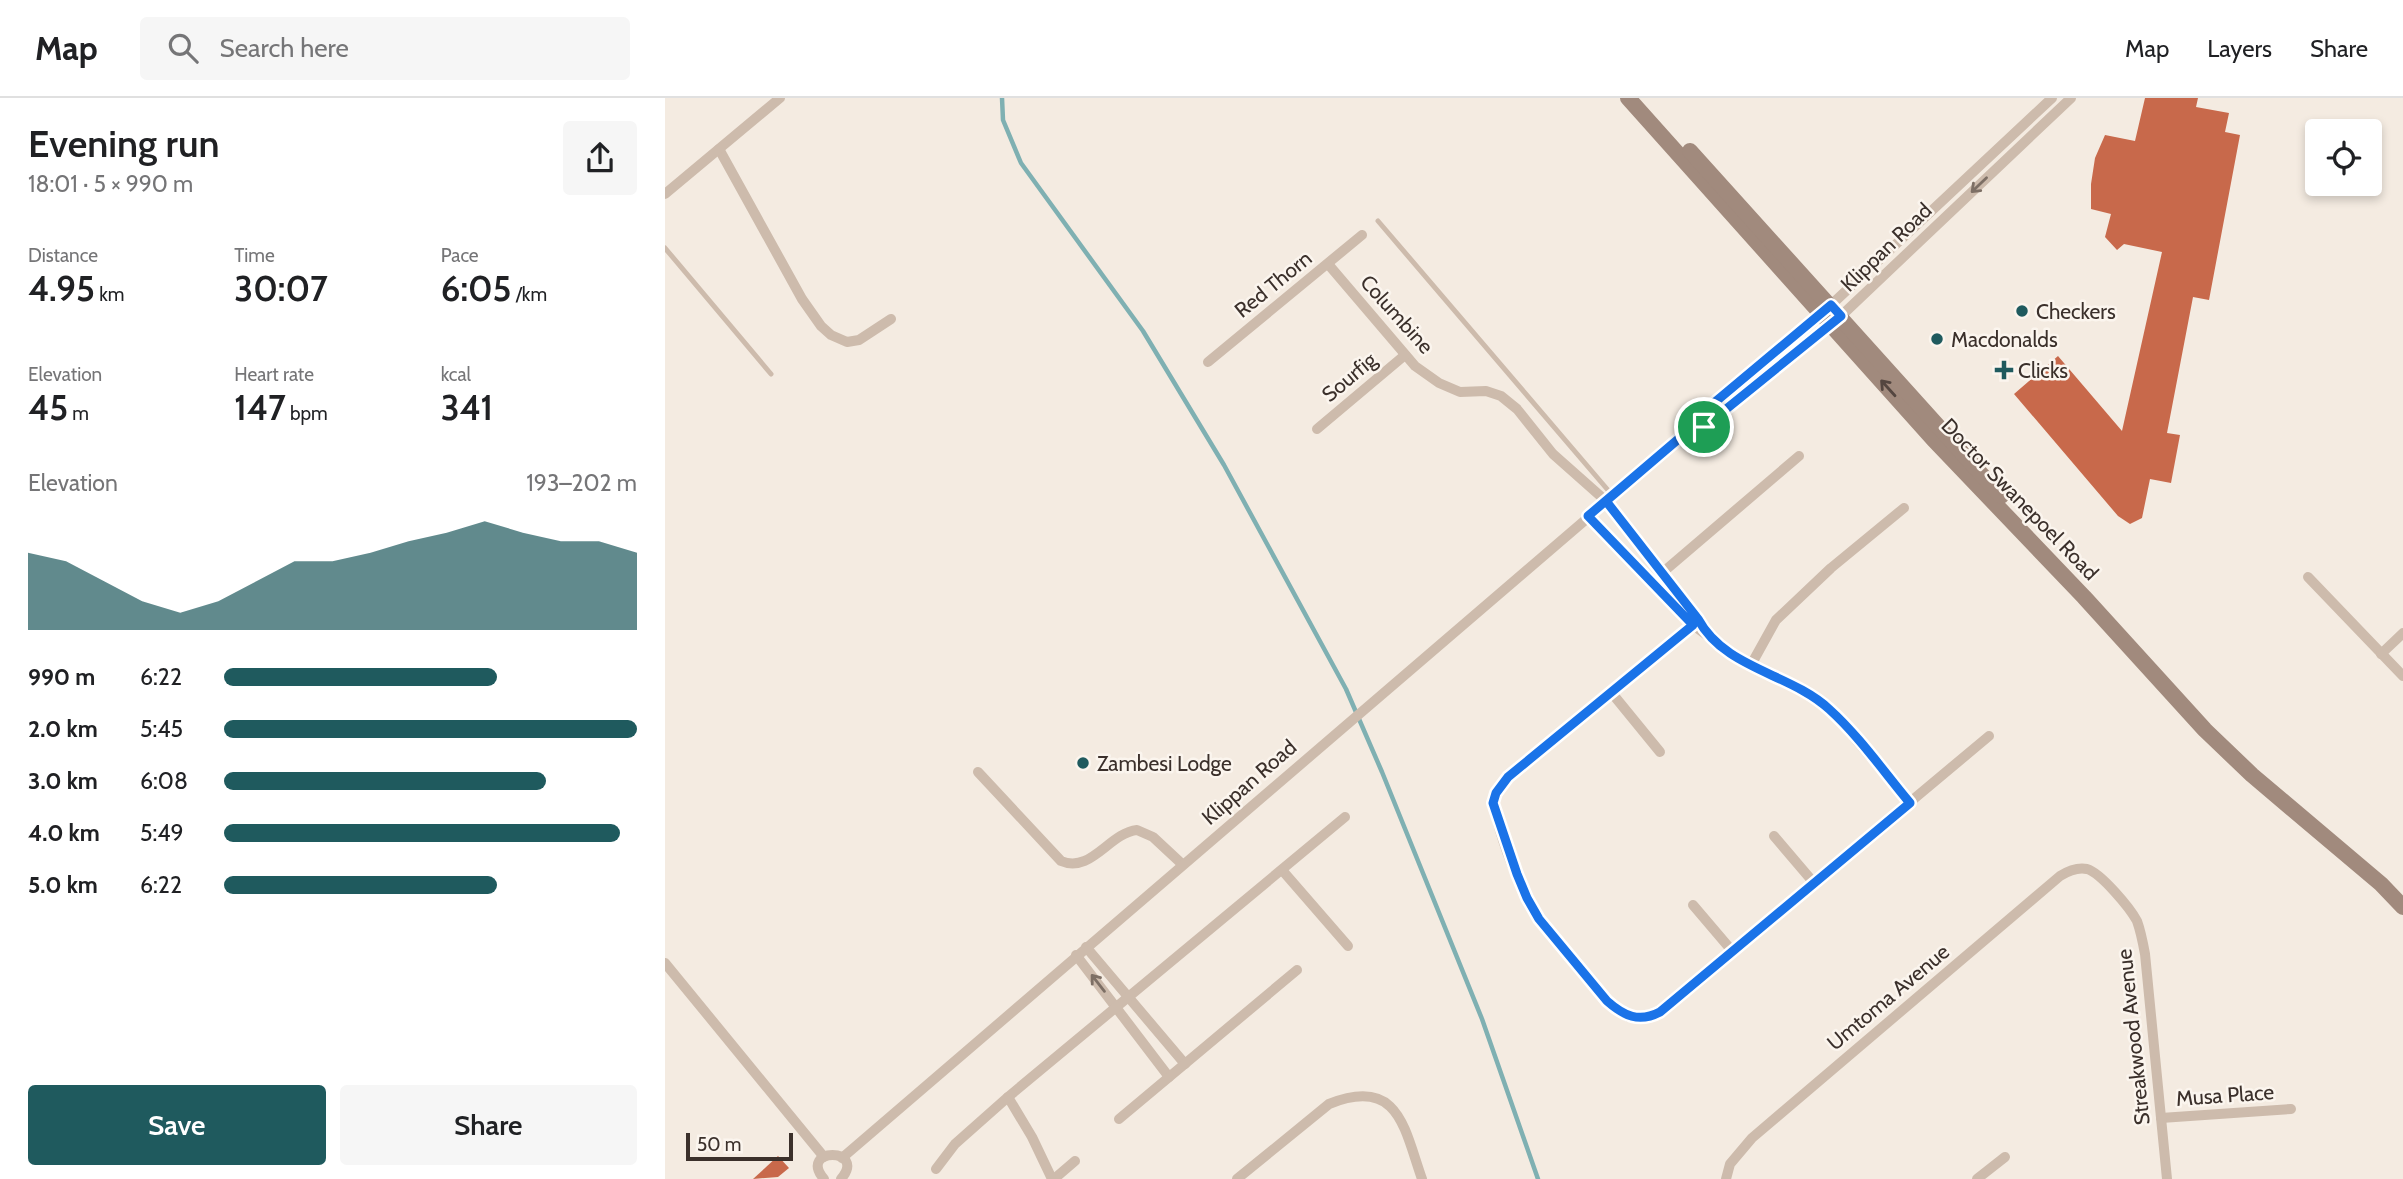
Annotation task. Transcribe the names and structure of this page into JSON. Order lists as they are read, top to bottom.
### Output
{
  "streets": {
    "main road": ["Doctor Swanepoel Road"],
    "street": [
      "Klippan Road",
      "Red Thorn",
      "Columbine",
      "Sourfig",
      "Umtoma Avenue",
      "Streakwood Avenue",
      "Musa Place"
    ]
  },
  "crossings": [
    ["Klippan Road", "Columbine"],
    ["Klippan Road", "Doctor Swanepoel Road"],
    ["Red Thorn", "Columbine"],
    ["Columbine", "Sourfig"],
    ["Umtoma Avenue", "Streakwood Avenue"],
    ["Streakwood Avenue", "Musa Place"]
  ],
  "places": {
    "other": ["Checkers", "Macdonalds", "Zambesi Lodge"],
    "health": ["Clicks"]
  },
  "scale_bar": "50 m",
  "page": {
    "header": "Map",
    "search": "Search here",
    "nav": ["Map", "Layers", "Share"],
    "heading": ["Evening run", "18:01 · 5 × 990 m"],
    "stats": [
      ["Distance", "4.95 km"],
      ["Time", "30:07"],
      ["Pace", "6:05 /km"],
      ["Elevation", "45 m"],
      ["Heart rate", "147 bpm"],
      ["kcal", "341"]
    ],
    "chart": ["Elevation", "193–202 m"],
    "list": [
      {
        "name": "990 m",
        "note": "6:22"
      },
      {
        "name": "2.0 km",
        "note": "5:45"
      },
      {
        "name": "3.0 km",
        "note": "6:08"
      },
      {
        "name": "4.0 km",
        "note": "5:49"
      },
      {
        "name": "5.0 km",
        "note": "6:22"
      }
    ],
    "buttons": ["Save", "Share"],
    "scale": "50 m"
  }
}
